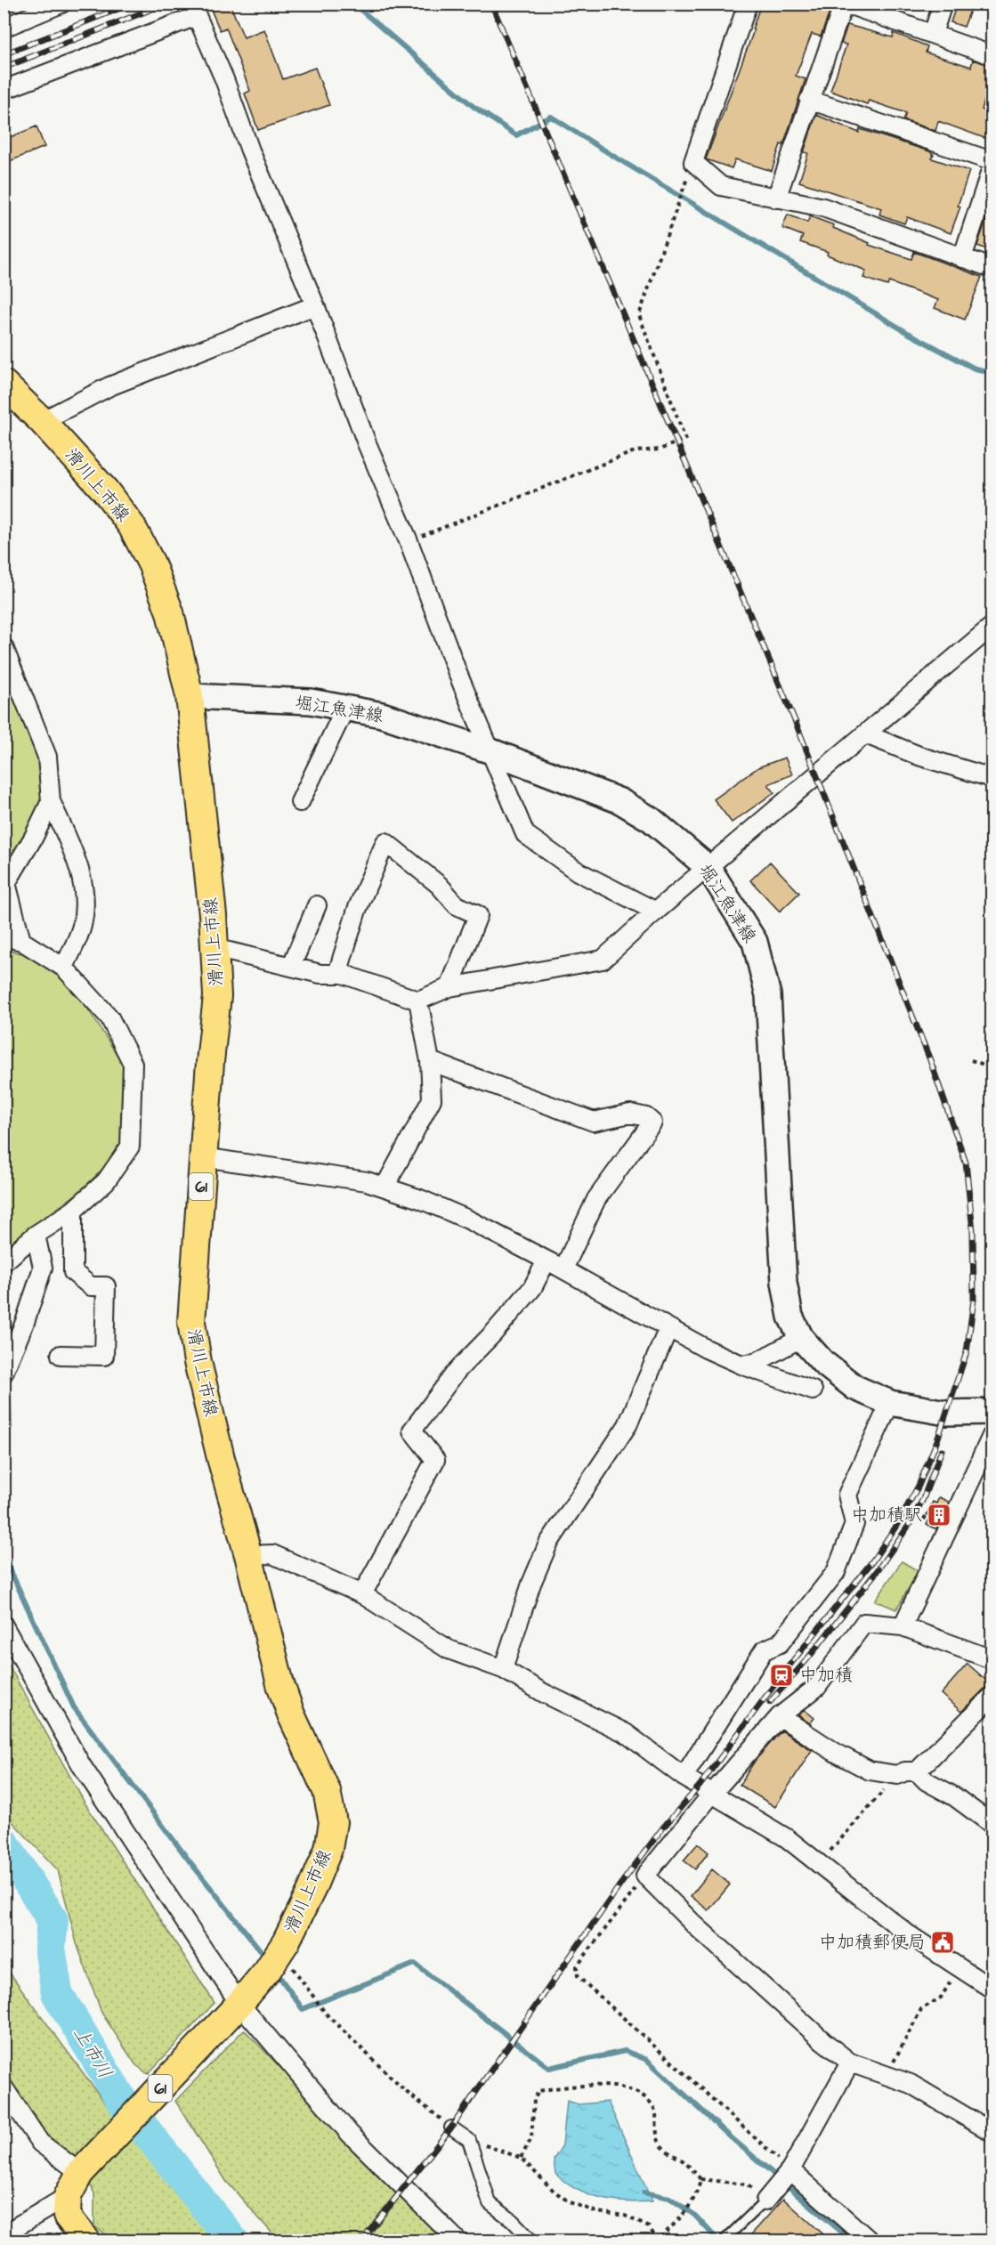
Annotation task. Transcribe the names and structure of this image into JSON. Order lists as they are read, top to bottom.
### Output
{
  "streets": {
    "main road": ["滑川上市線", "堀江魚津線", "61"]
  },
  "crossings": [
    ["滑川上市線", "堀江魚津線"]
  ],
  "water": ["上市川"],
  "places": {
    "building": ["中加積駅"],
    "station": ["中加積"],
    "public building": ["中加積郵便局"]
  }
}
